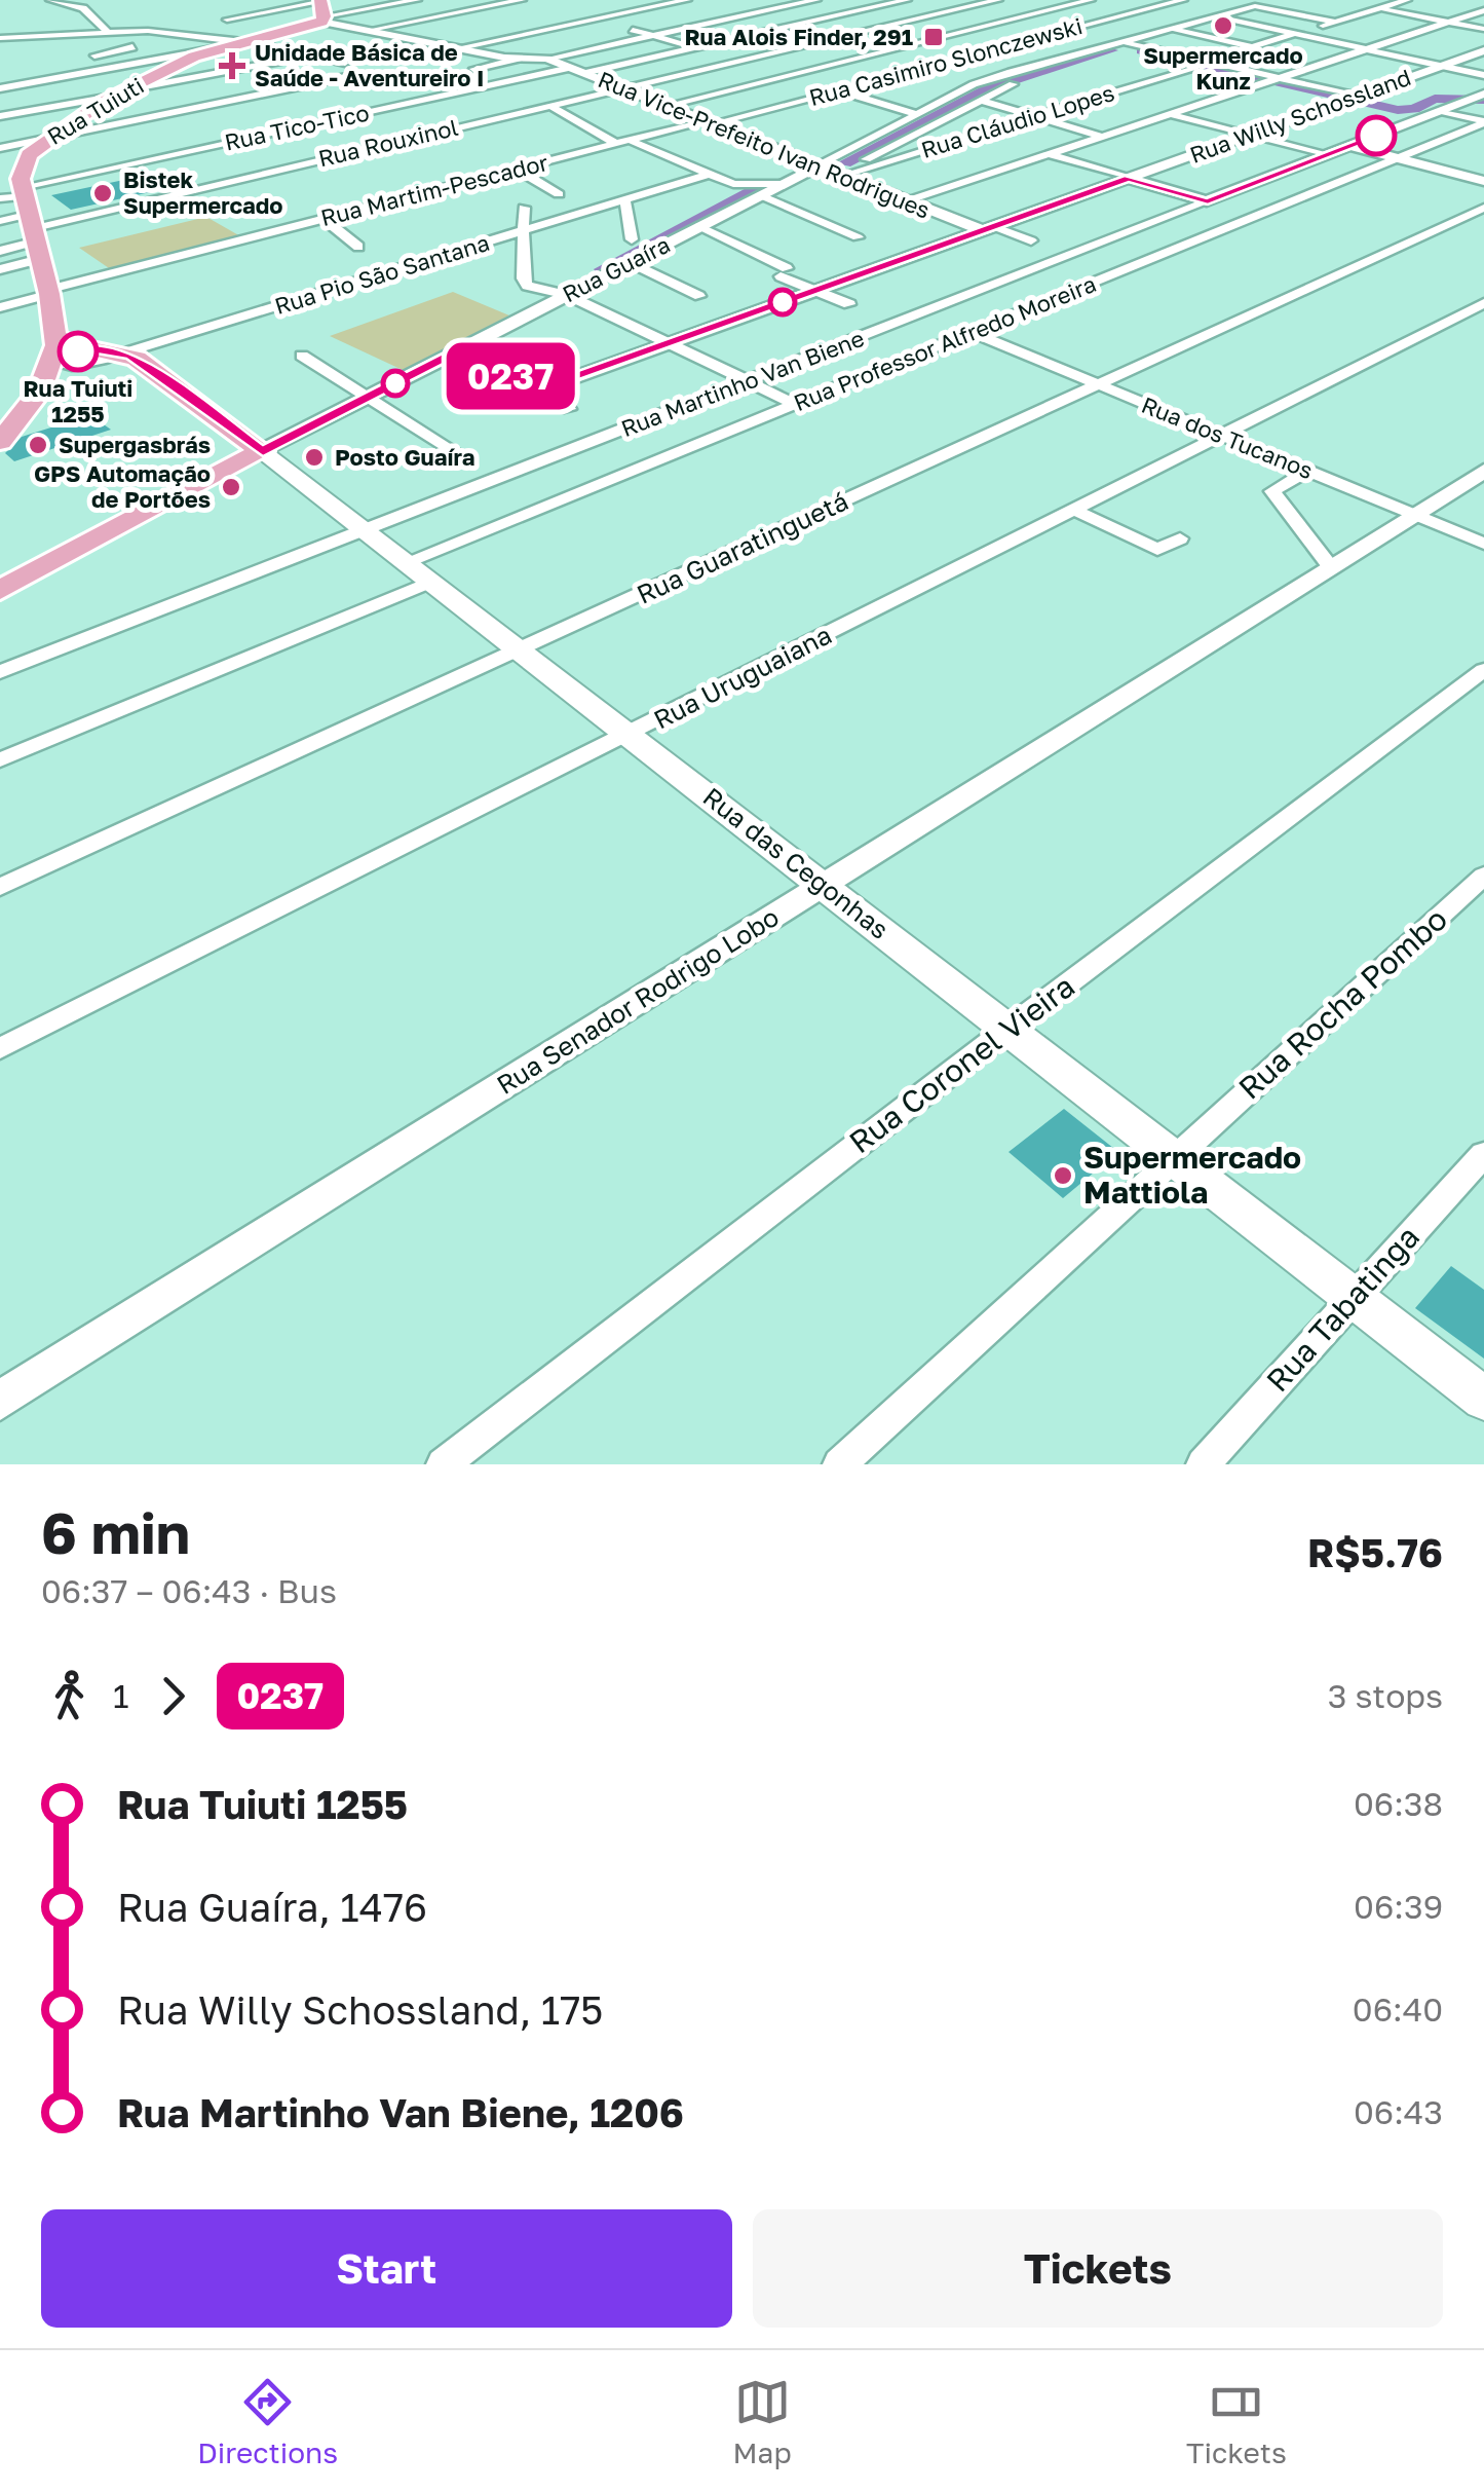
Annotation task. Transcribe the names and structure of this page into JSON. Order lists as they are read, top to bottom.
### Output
{
  "streets": {
    "main road": ["Rua Tuiuti", "Rua Guaíra", "Rua das Cegonhas"],
    "street": [
      "Rua Casimiro Slonczewski",
      "Rua Willy Schossland",
      "Rua Cláudio Lopes",
      "Rua Tico-Tico",
      "Rua Rouxinol",
      "Rua Vice-Prefeito Ivan Rodrigues",
      "Rua Martim-Pescador",
      "Rua Pio São Santana",
      "Rua Professor Alfredo Moreira",
      "Rua Martinho Van Biene",
      "Rua dos Tucanos",
      "Rua Guaratinguetá",
      "Rua Uruguaiana",
      "Rua Senador Rodrigo Lobo",
      "Rua Rocha Pombo",
      "Rua Coronel Vieira",
      "Rua Tabatinga"
    ]
  },
  "crossings": [
    ["Rua Casimiro Slonczewski", "Rua Vice-Prefeito Ivan Rodrigues"],
    ["Rua Casimiro Slonczewski", "Rua Martim-Pescador"],
    ["Rua Tuiuti", "Rua Tico-Tico"],
    ["Rua Tuiuti", "Rua Vice-Prefeito Ivan Rodrigues"],
    ["Rua Willy Schossland", "Rua Vice-Prefeito Ivan Rodrigues"],
    ["Rua Cláudio Lopes", "Rua Vice-Prefeito Ivan Rodrigues"],
    ["Rua Cláudio Lopes", "Rua Guaíra"],
    ["Rua Tico-Tico", "Rua Vice-Prefeito Ivan Rodrigues"],
    ["Rua Rouxinol", "Rua Vice-Prefeito Ivan Rodrigues"],
    ["Rua Vice-Prefeito Ivan Rodrigues", "Rua Martim-Pescador"],
    ["Rua Vice-Prefeito Ivan Rodrigues", "Rua Guaíra"],
    ["Rua Guaíra", "Rua das Cegonhas"],
    ["Rua Pio São Santana", "Rua das Cegonhas"],
    ["Rua Professor Alfredo Moreira", "Rua dos Tucanos"],
    ["Rua Professor Alfredo Moreira", "Rua das Cegonhas"],
    ["Rua Martinho Van Biene", "Rua das Cegonhas"],
    ["Rua dos Tucanos", "Rua Guaratinguetá"],
    ["Rua dos Tucanos", "Rua Uruguaiana"],
    ["Rua dos Tucanos", "Rua Senador Rodrigo Lobo"],
    ["Rua Guaratinguetá", "Rua das Cegonhas"],
    ["Rua Uruguaiana", "Rua das Cegonhas"],
    ["Rua das Cegonhas", "Rua Senador Rodrigo Lobo"],
    ["Rua das Cegonhas", "Rua Rocha Pombo"],
    ["Rua das Cegonhas", "Rua Coronel Vieira"],
    ["Rua das Cegonhas", "Rua Tabatinga"]
  ],
  "places": {
    "other": [
      "Supermercado Kunz",
      "Bistek Supermercado",
      "Rua Tuiuti 1255",
      "Supergasbrás",
      "Posto Guaíra",
      "GPS Automação de Portões",
      "Supermercado Mattiola"
    ],
    "transit": ["Rua Alois Finder, 291"],
    "health": ["Unidade Básica de Saúde - Aventureiro I"]
  },
  "lines": ["bus line 0237"],
  "page": {
    "on_map": "0237",
    "heading": ["6 min", "06:37 – 06:43 · Bus", "R$5.76"],
    "legs": ["1", "0237", "3 stops"],
    "list": [
      {
        "name": "Rua Tuiuti 1255",
        "value": "06:38"
      },
      {
        "name": "Rua Guaíra, 1476",
        "value": "06:39"
      },
      {
        "name": "Rua Willy Schossland, 175",
        "value": "06:40"
      },
      {
        "name": "Rua Martinho Van Biene, 1206",
        "value": "06:43"
      }
    ],
    "buttons": ["Start", "Tickets"],
    "tabs": ["Directions", "Map", "Tickets"]
  }
}
